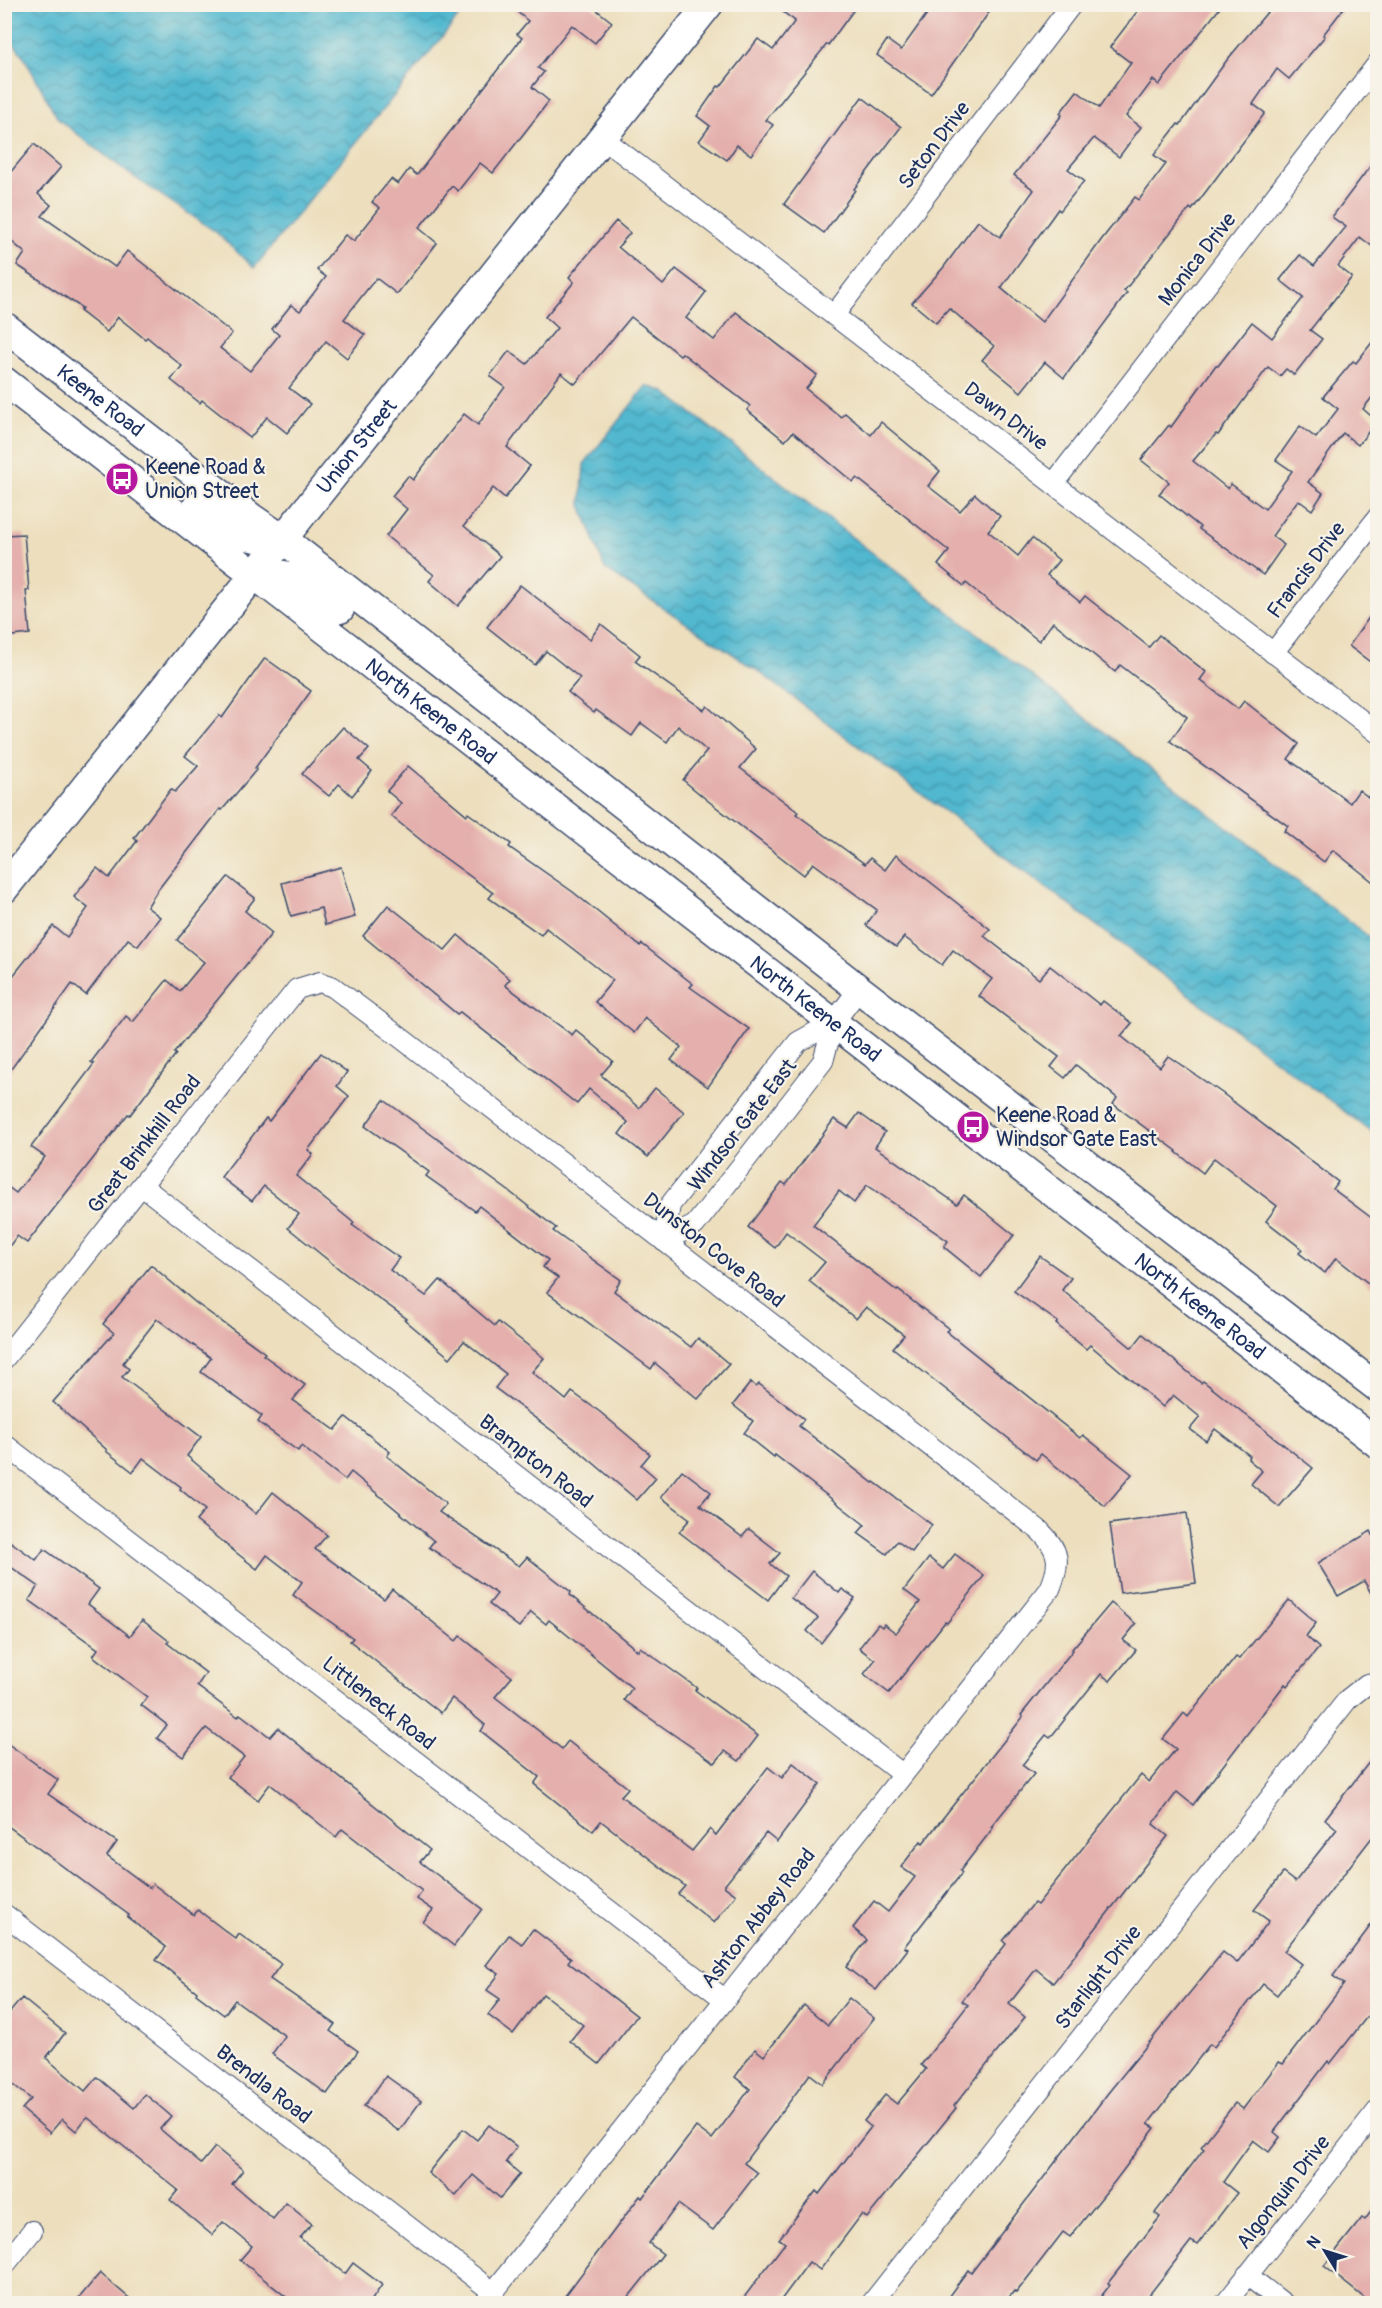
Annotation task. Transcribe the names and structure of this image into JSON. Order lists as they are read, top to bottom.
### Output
{
  "streets": {
    "main road": ["Keene Road", "Union Street", "North Keene Road"],
    "street": [
      "Seton Drive",
      "Monica Drive",
      "Dawn Drive",
      "Francis Drive",
      "Windsor Gate East",
      "Great Brinkhill Road",
      "Dunston Cove Road",
      "Brampton Road",
      "Littleneck Road",
      "Ashton Abbey Road",
      "Starlight Drive",
      "Brendla Road",
      "Algonquin Drive"
    ]
  },
  "crossings": [
    ["Seton Drive", "Dawn Drive"],
    ["Monica Drive", "Dawn Drive"],
    ["Keene Road", "Union Street"],
    ["Keene Road", "North Keene Road"],
    ["Dawn Drive", "Union Street"],
    ["Dawn Drive", "Francis Drive"],
    ["Union Street", "North Keene Road"],
    ["North Keene Road", "Windsor Gate East"],
    ["Windsor Gate East", "Dunston Cove Road"],
    ["Great Brinkhill Road", "Dunston Cove Road"],
    ["Great Brinkhill Road", "Brampton Road"],
    ["Dunston Cove Road", "Ashton Abbey Road"],
    ["Brampton Road", "Ashton Abbey Road"],
    ["Littleneck Road", "Ashton Abbey Road"],
    ["Ashton Abbey Road", "Brendla Road"]
  ],
  "places": {
    "bus stop": ["Keene Road & Union Street", "Keene Road & Windsor Gate East"]
  },
  "north": "top left"
}
